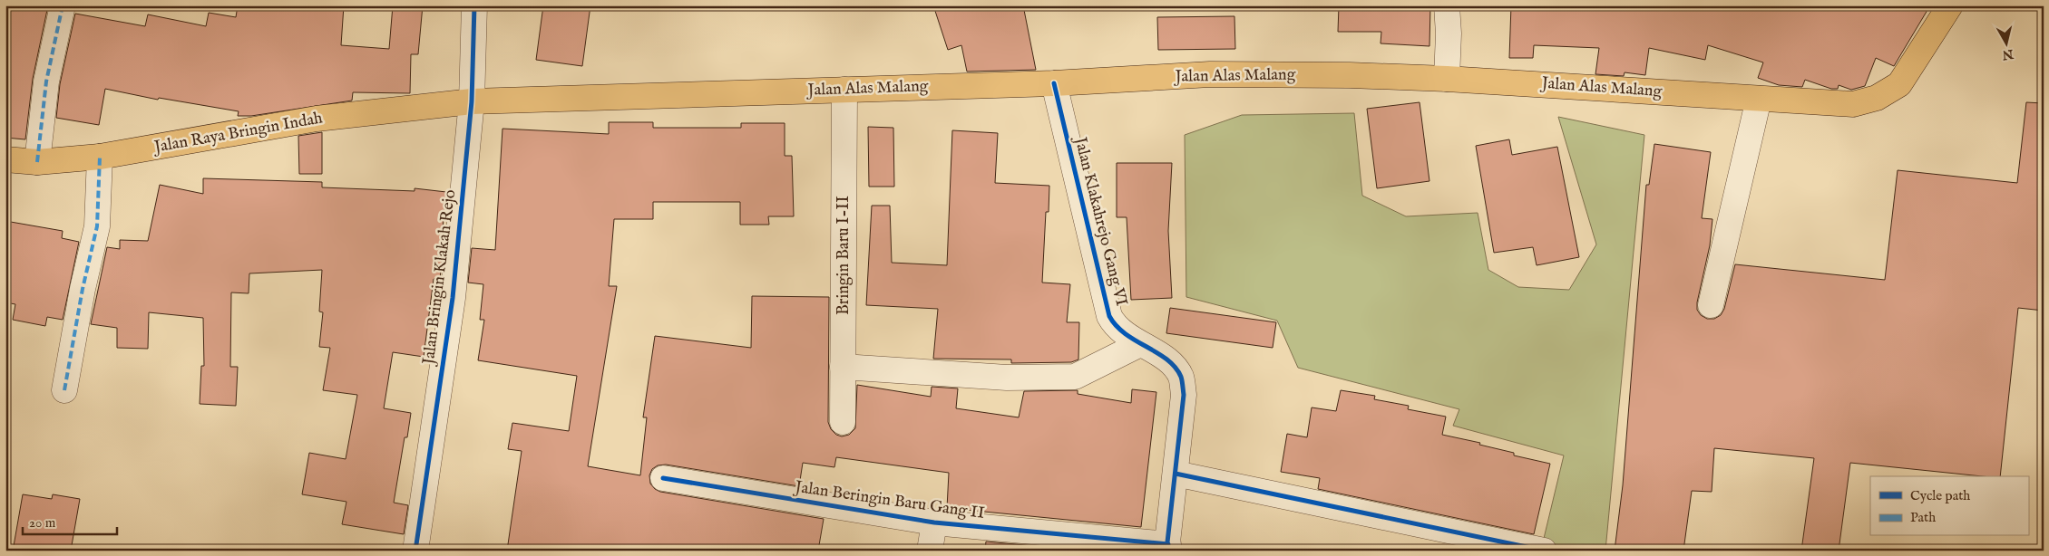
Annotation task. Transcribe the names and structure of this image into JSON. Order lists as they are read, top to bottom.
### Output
{
  "streets": {
    "main road": ["Jalan Alas Malang", "Jalan Raya Bringin Indah"],
    "street": [
      "Jalan Klakahrejo Gang VI",
      "Bringin Baru I-II",
      "Jalan Bringin Klakah Rejo",
      "Jalan Beringin Baru Gang II"
    ]
  },
  "crossings": [
    ["Jalan Alas Malang", "Jalan Raya Bringin Indah"],
    ["Jalan Alas Malang", "Jalan Klakahrejo Gang VI"],
    ["Jalan Alas Malang", "Bringin Baru I-II"],
    ["Jalan Alas Malang", "Jalan Bringin Klakah Rejo"],
    ["Jalan Raya Bringin Indah", "Jalan Bringin Klakah Rejo"],
    ["Jalan Klakahrejo Gang VI", "Jalan Beringin Baru Gang II"]
  ],
  "legend": ["Cycle path", "Path"],
  "scale_bar": "20 m",
  "north": "bottom"
}
